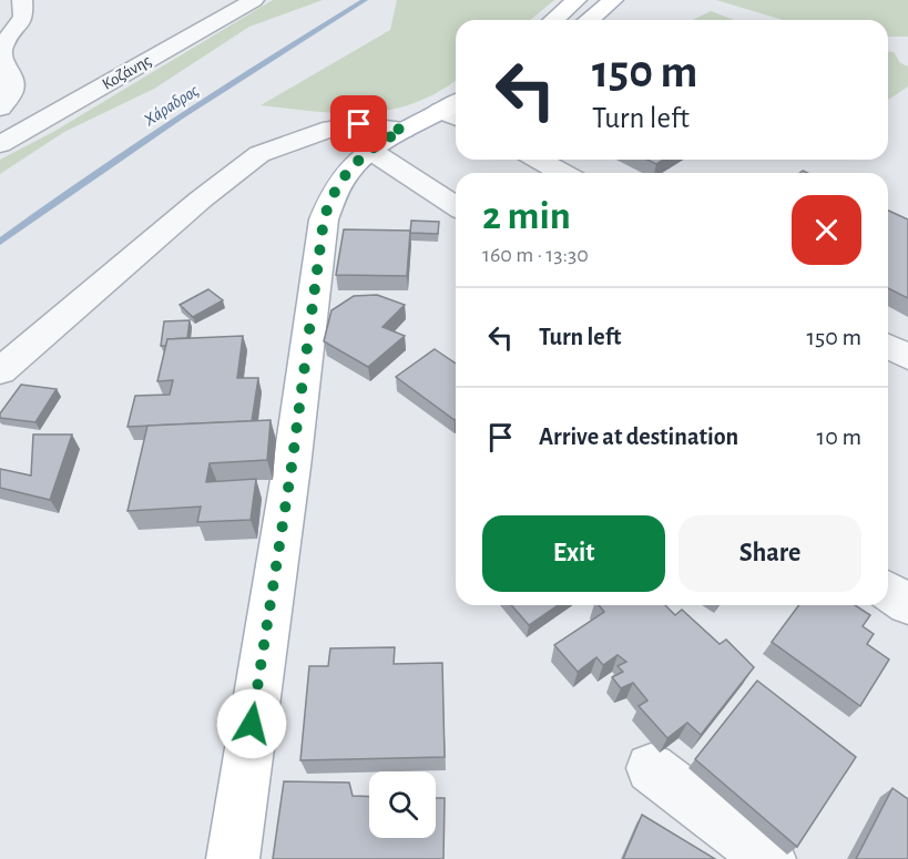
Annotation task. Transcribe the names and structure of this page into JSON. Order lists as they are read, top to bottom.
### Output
{
  "streets": {
    "street": ["Κοζάνης"]
  },
  "water": ["Χάραδρος"],
  "page": {
    "turn": ["150 m", "Turn left"],
    "heading": ["2 min", "160 m · 13:30"],
    "list": [
      {
        "name": "Turn left",
        "value": "150 m"
      },
      {
        "name": "Arrive at destination",
        "value": "10 m"
      }
    ],
    "buttons": ["Exit", "Share"]
  }
}
